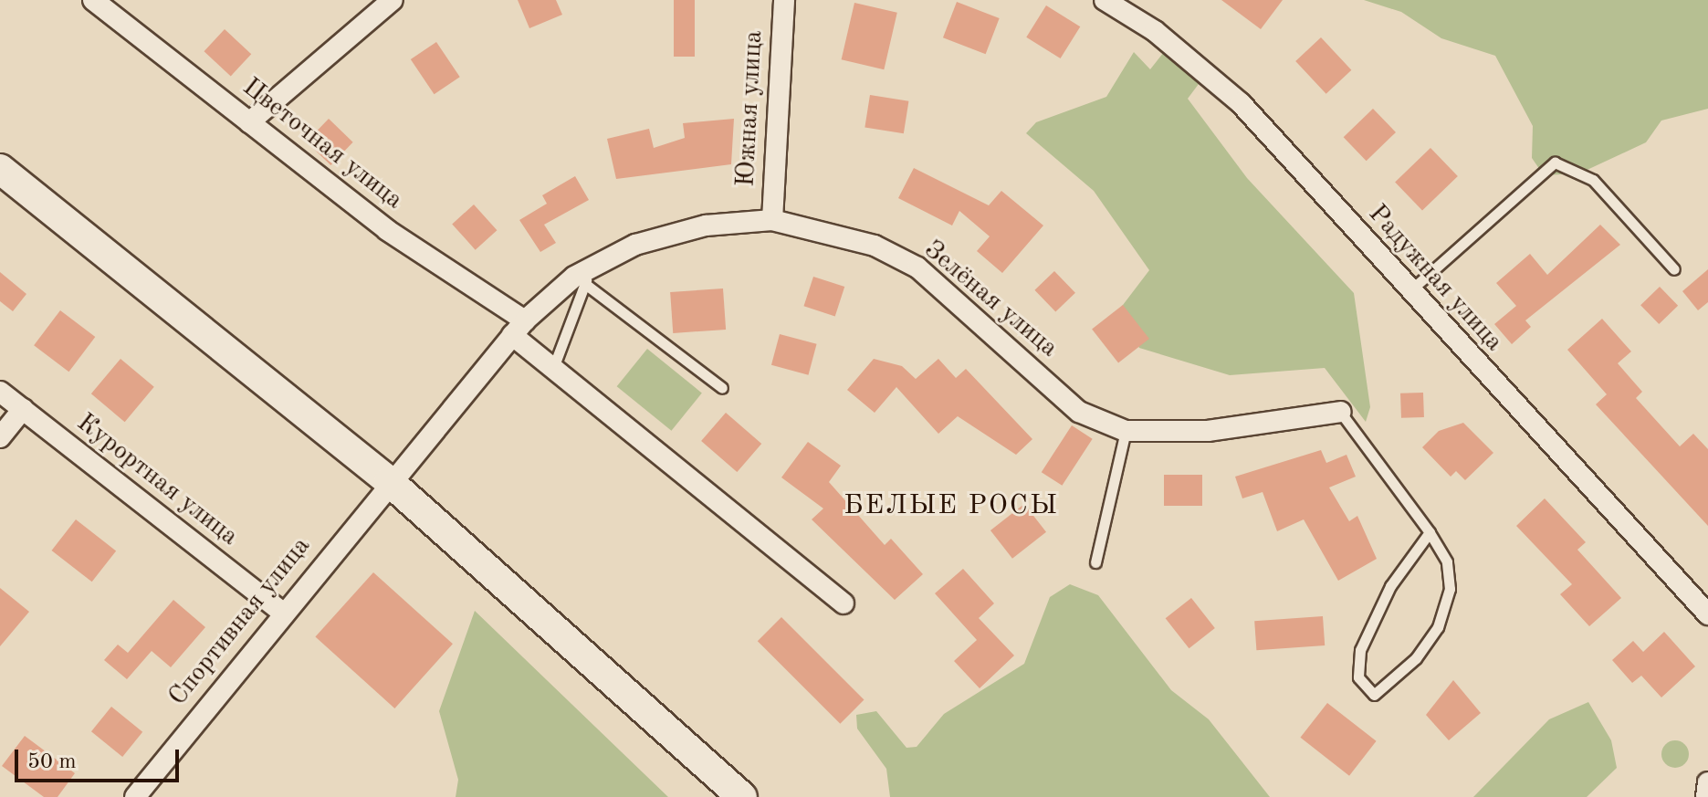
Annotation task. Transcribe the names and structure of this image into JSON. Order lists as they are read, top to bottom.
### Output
{
  "streets": {
    "street": [
      "Южная улица",
      "Цветочная улица",
      "Радужная улица",
      "Зелёная улица",
      "Курортная улица",
      "Спортивная улица"
    ]
  },
  "crossings": [
    ["Южная улица", "Зелёная улица"],
    ["Цветочная улица", "Зелёная улица"],
    ["Зелёная улица", "Спортивная улица"],
    ["Курортная улица", "Спортивная улица"]
  ],
  "districts": ["БЕЛЫЕ РОСЫ"],
  "scale_bar": "50 m"
}
